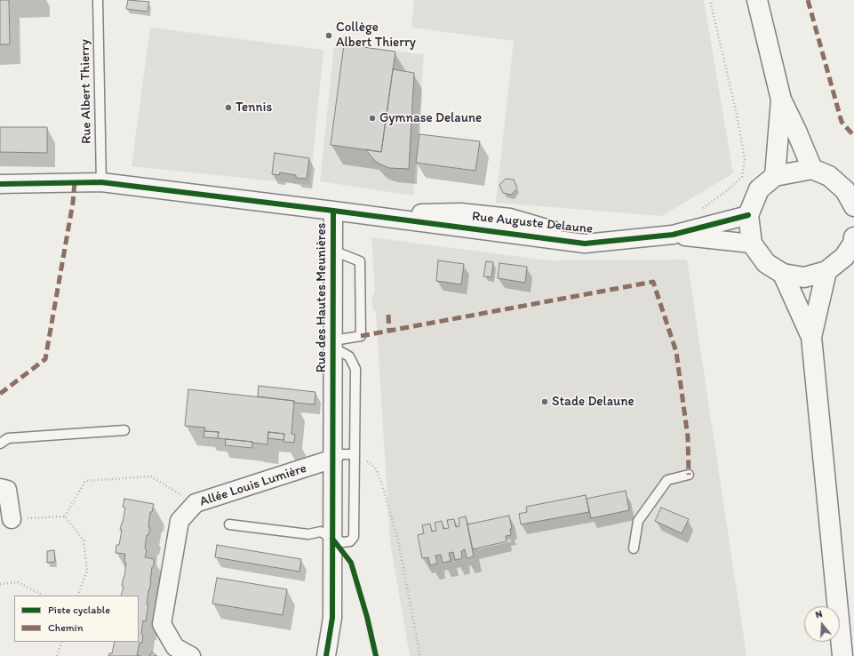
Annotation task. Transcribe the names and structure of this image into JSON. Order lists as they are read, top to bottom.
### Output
{
  "streets": {
    "street": ["Rue Auguste Delaune", "Rue des Hautes Meunières", "Allée Louis Lumière"],
    "lane": ["Rue Albert Thierry"]
  },
  "crossings": [
    ["Rue Albert Thierry", "Rue des Hautes Meunières"],
    ["Rue Auguste Delaune", "Rue des Hautes Meunières"],
    ["Rue des Hautes Meunières", "Allée Louis Lumière"]
  ],
  "places": [
    "Collège Albert Thierry",
    "Tennis",
    "Gymnase Delaune",
    "Stade Delaune"
  ],
  "legend": ["Piste cyclable", "Chemin"],
  "north": "top"
}
